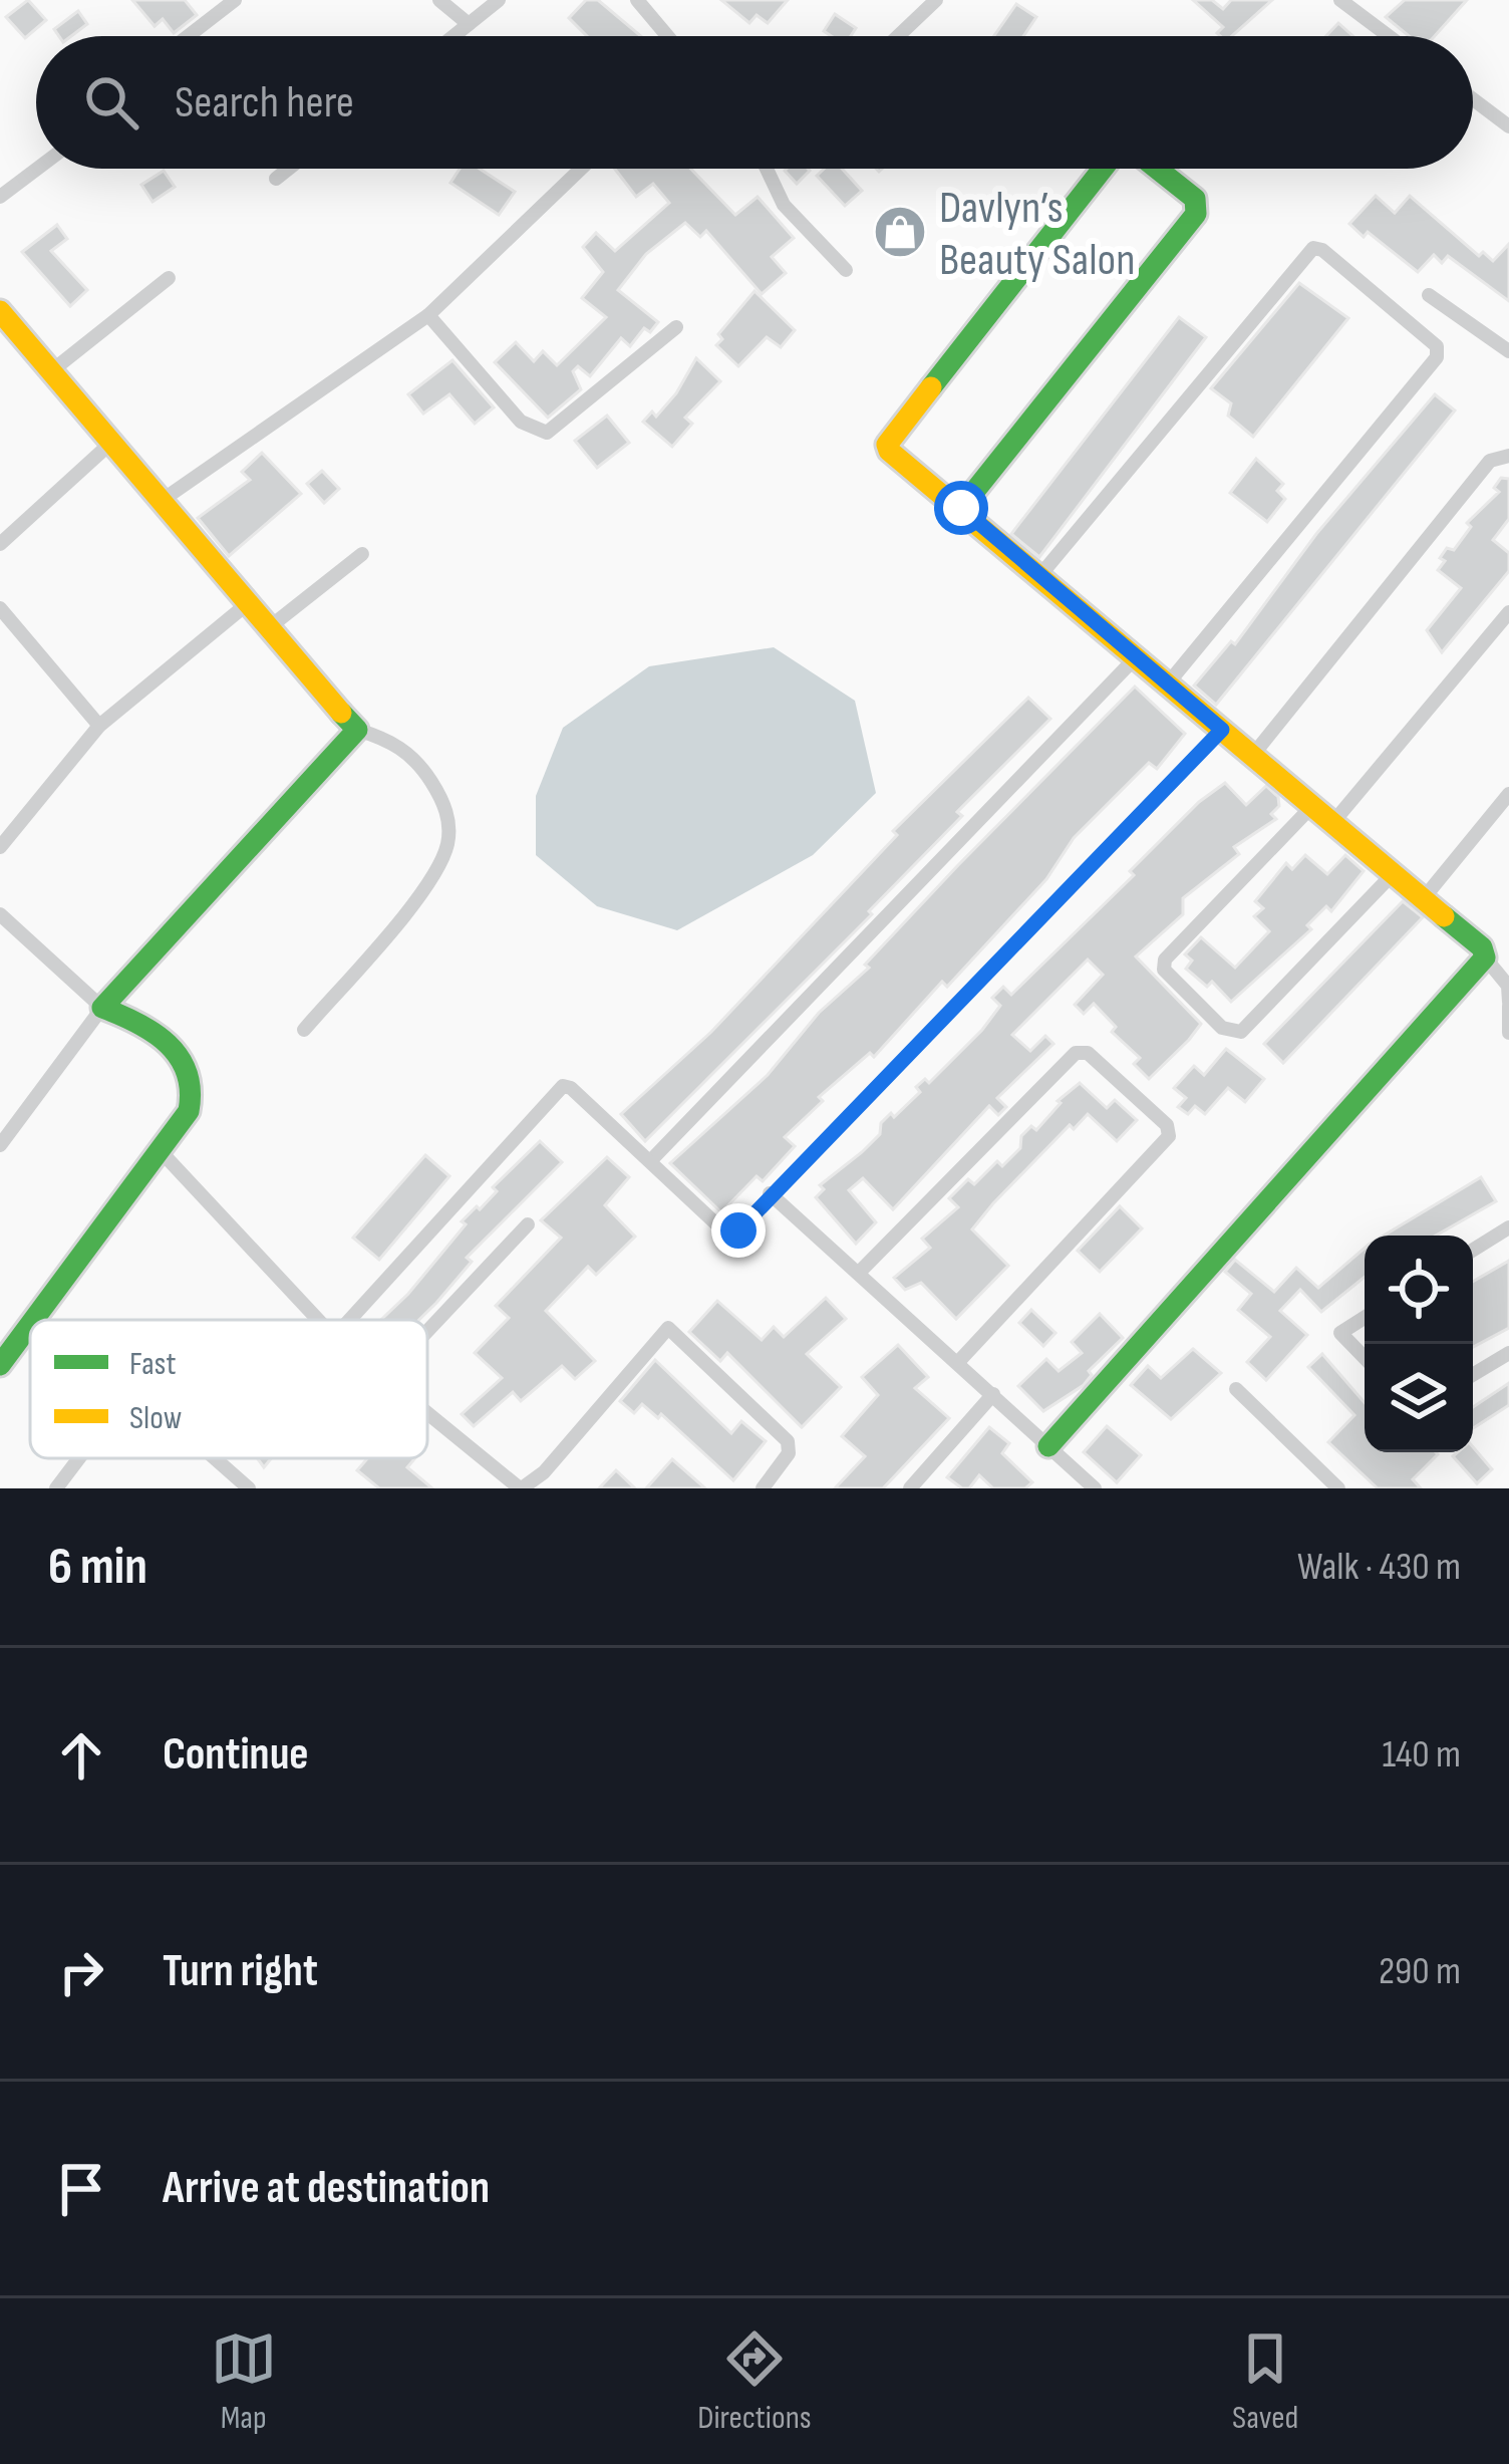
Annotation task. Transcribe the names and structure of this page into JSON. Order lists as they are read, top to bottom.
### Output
{
  "places": {
    "shop": ["Davlyn’s Beauty Salon"]
  },
  "legend": ["Fast", "Slow"],
  "page": {
    "search": "Search here",
    "heading": ["6 min", "Walk · 430 m"],
    "list": [
      ["Continue", "140 m"],
      ["Turn right", "290 m"],
      "Arrive at destination"
    ],
    "nav": ["Map", "Directions", "Saved"]
  }
}
